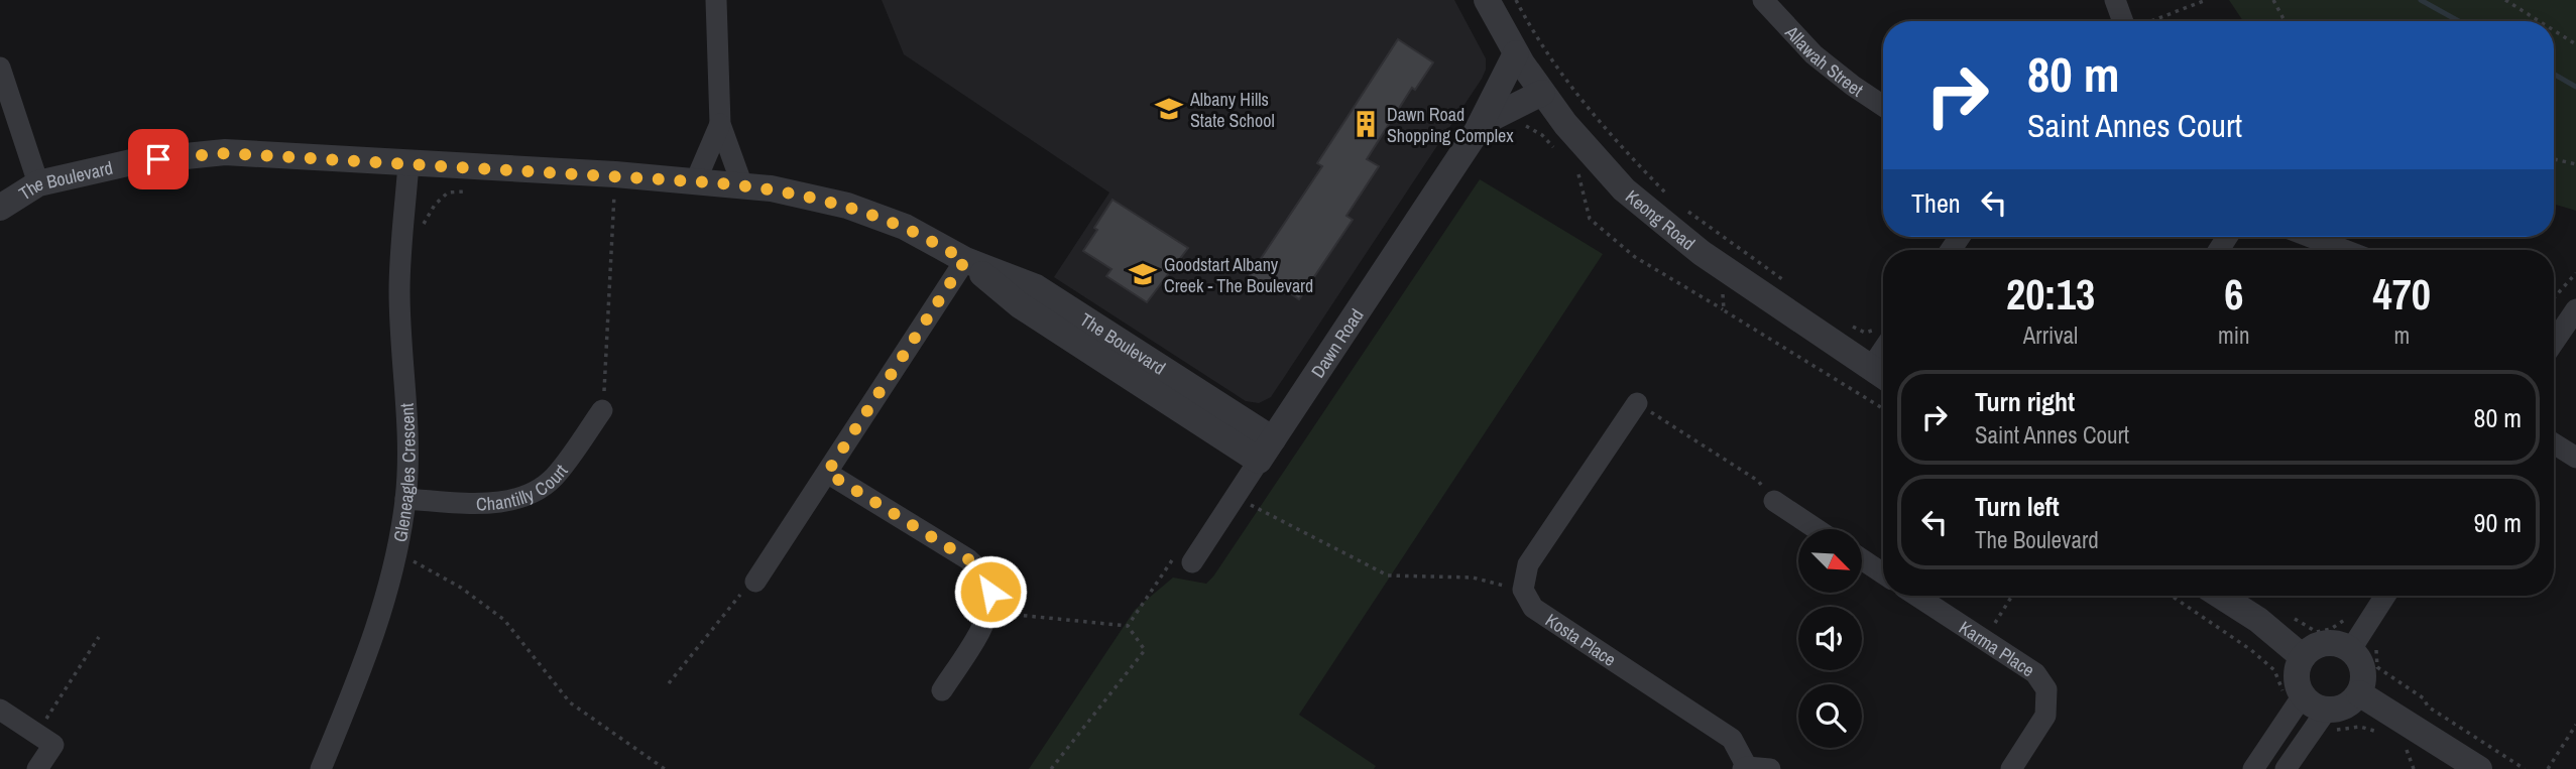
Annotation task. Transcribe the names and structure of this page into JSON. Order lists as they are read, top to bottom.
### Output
{
  "streets": {
    "street": [
      "Allawah Street",
      "The Boulevard",
      "Keong Road",
      "Dawn Road",
      "Gleneagles Crescent",
      "Chantilly Court",
      "Kosta Place",
      "Karma Place"
    ]
  },
  "crossings": [
    ["The Boulevard", "Dawn Road"],
    ["The Boulevard", "Gleneagles Crescent"],
    ["Keong Road", "Dawn Road"],
    ["Gleneagles Crescent", "Chantilly Court"]
  ],
  "places": {
    "school or university": ["Albany Hills State School", "Goodstart Albany Creek - The Boulevard"],
    "building": ["Dawn Road Shopping Complex"]
  },
  "north": "bottom right",
  "page": {
    "turn": ["80 m", "Saint Annes Court"],
    "then": "Then",
    "eta": [
      "20:13",
      "Arrival",
      "6",
      "min",
      "470",
      "m"
    ],
    "list": [
      {
        "name": "Turn right",
        "note": "Saint Annes Court",
        "value": "80 m"
      },
      {
        "name": "Turn left",
        "note": "The Boulevard",
        "value": "90 m"
      }
    ]
  }
}
